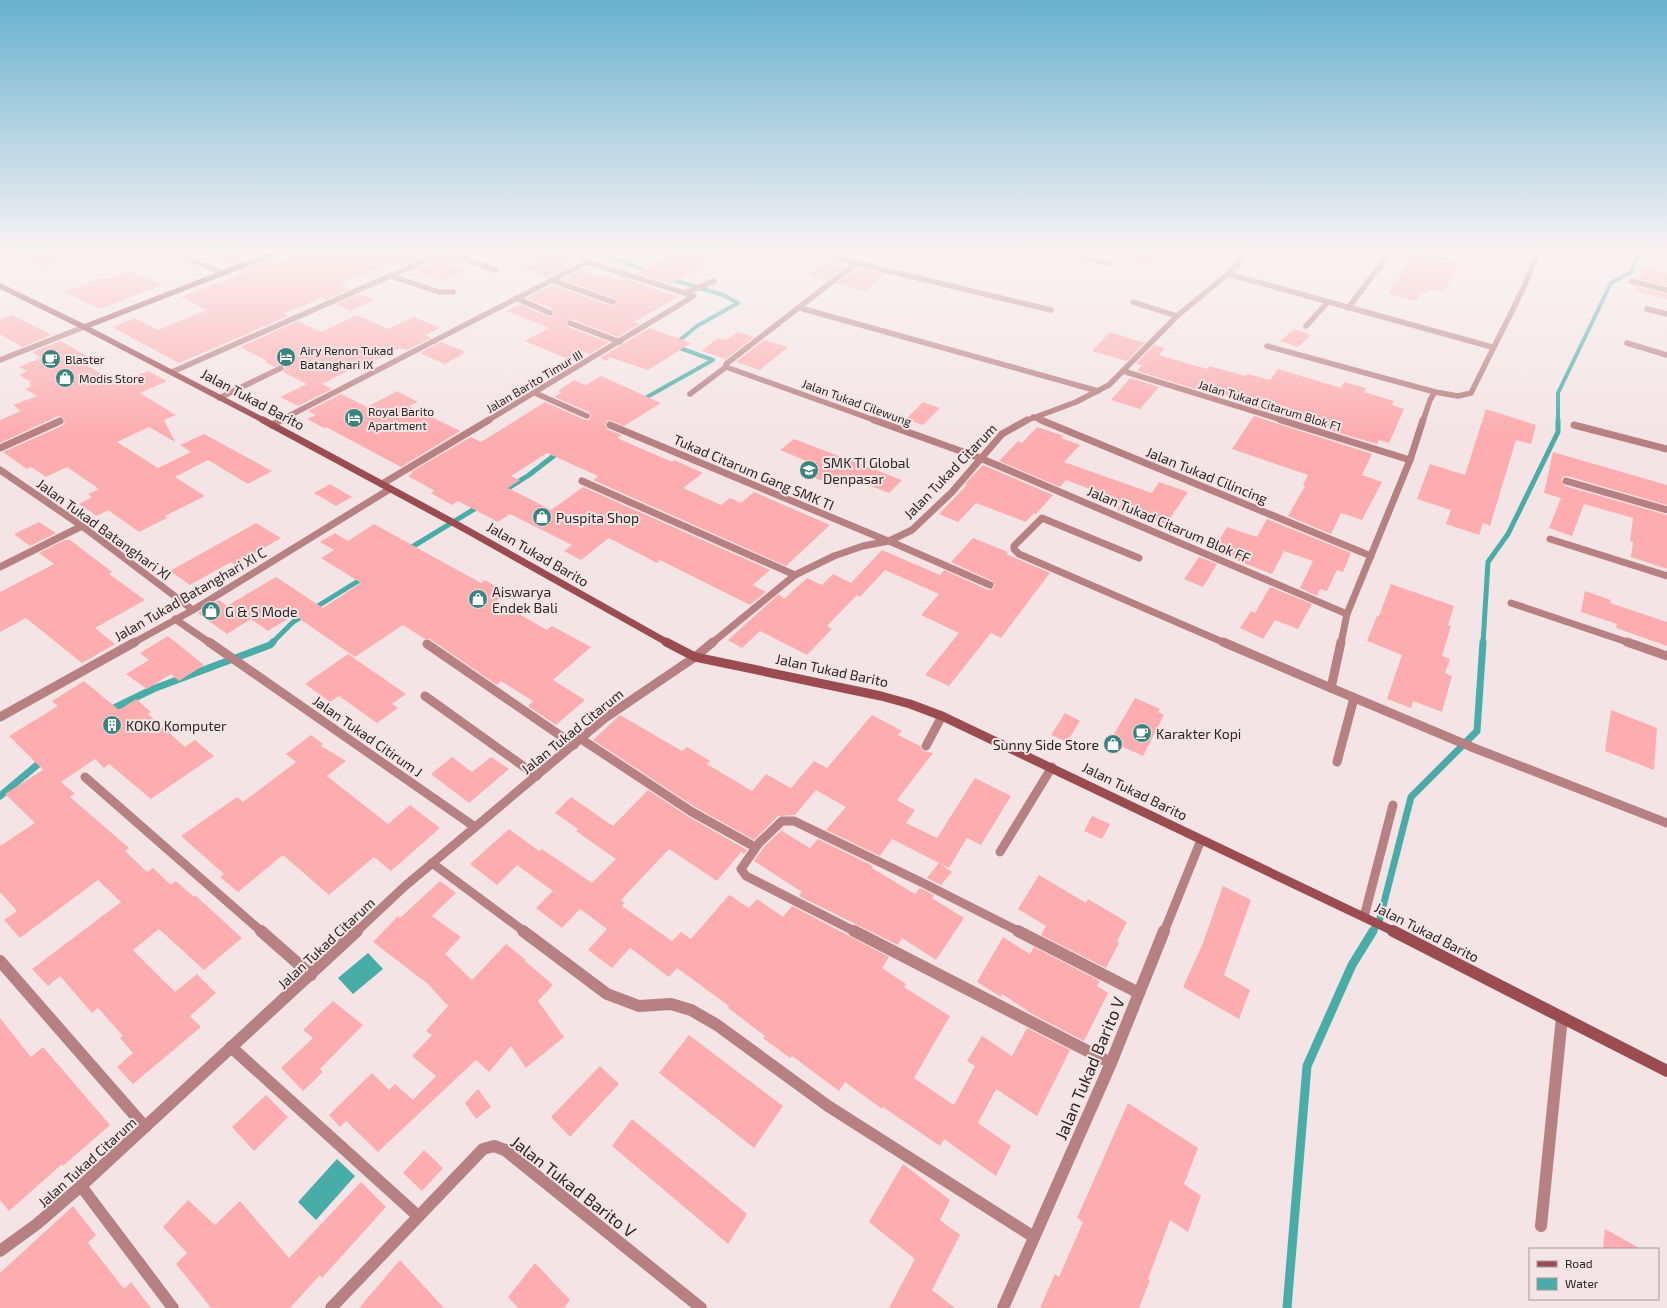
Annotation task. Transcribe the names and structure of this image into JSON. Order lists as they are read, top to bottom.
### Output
{
  "streets": {
    "street": [
      "Jalan Barito Timur III",
      "Jalan Tukad Barito",
      "Jalan Tukad Cilewung",
      "Jalan Tukad Citarum Blok F1",
      "Jalan Tukad Citarum",
      "Tukad Citarum Gang SMK TI",
      "Jalan Tukad Cilincing",
      "Jalan Tukad Citarum Blok FF",
      "Jalan Tukad Batanghari XI",
      "Jalan Tukad Batanghari XI C",
      "Jalan Tukad Citirum J",
      "Jalan Tukad Barito V"
    ]
  },
  "crossings": [
    ["Jalan Barito Timur III", "Jalan Tukad Barito"],
    ["Jalan Tukad Barito", "Jalan Tukad Citarum"],
    ["Jalan Tukad Barito", "Jalan Tukad Batanghari XI C"],
    ["Jalan Tukad Barito", "Jalan Tukad Barito V"],
    ["Jalan Tukad Cilewung", "Jalan Tukad Citarum"],
    ["Jalan Tukad Cilewung", "Jalan Tukad Citarum Blok FF"],
    ["Jalan Tukad Citarum Blok F1", "Jalan Tukad Citarum"],
    ["Jalan Tukad Citarum", "Tukad Citarum Gang SMK TI"],
    ["Jalan Tukad Citarum", "Jalan Tukad Cilincing"],
    ["Jalan Tukad Citarum", "Jalan Tukad Citarum Blok FF"],
    ["Jalan Tukad Citarum", "Jalan Tukad Citirum J"],
    ["Jalan Tukad Batanghari XI", "Jalan Tukad Batanghari XI C"],
    ["Jalan Tukad Batanghari XI C", "Jalan Tukad Citirum J"]
  ],
  "places": {
    "hotel": ["Airy Renon Tukad Batanghari IX", "Royal Barito Apartment"],
    "cafe": ["Blaster", "Karakter Kopi"],
    "shop": [
      "Modis Store",
      "Puspita Shop",
      "Aiswarya Endek Bali",
      "G & S Mode",
      "Sunny Side Store"
    ],
    "school or university": ["SMK TI Global Denpasar"],
    "building": ["KOKO Komputer"]
  },
  "legend": ["Road", "Water"]
}
